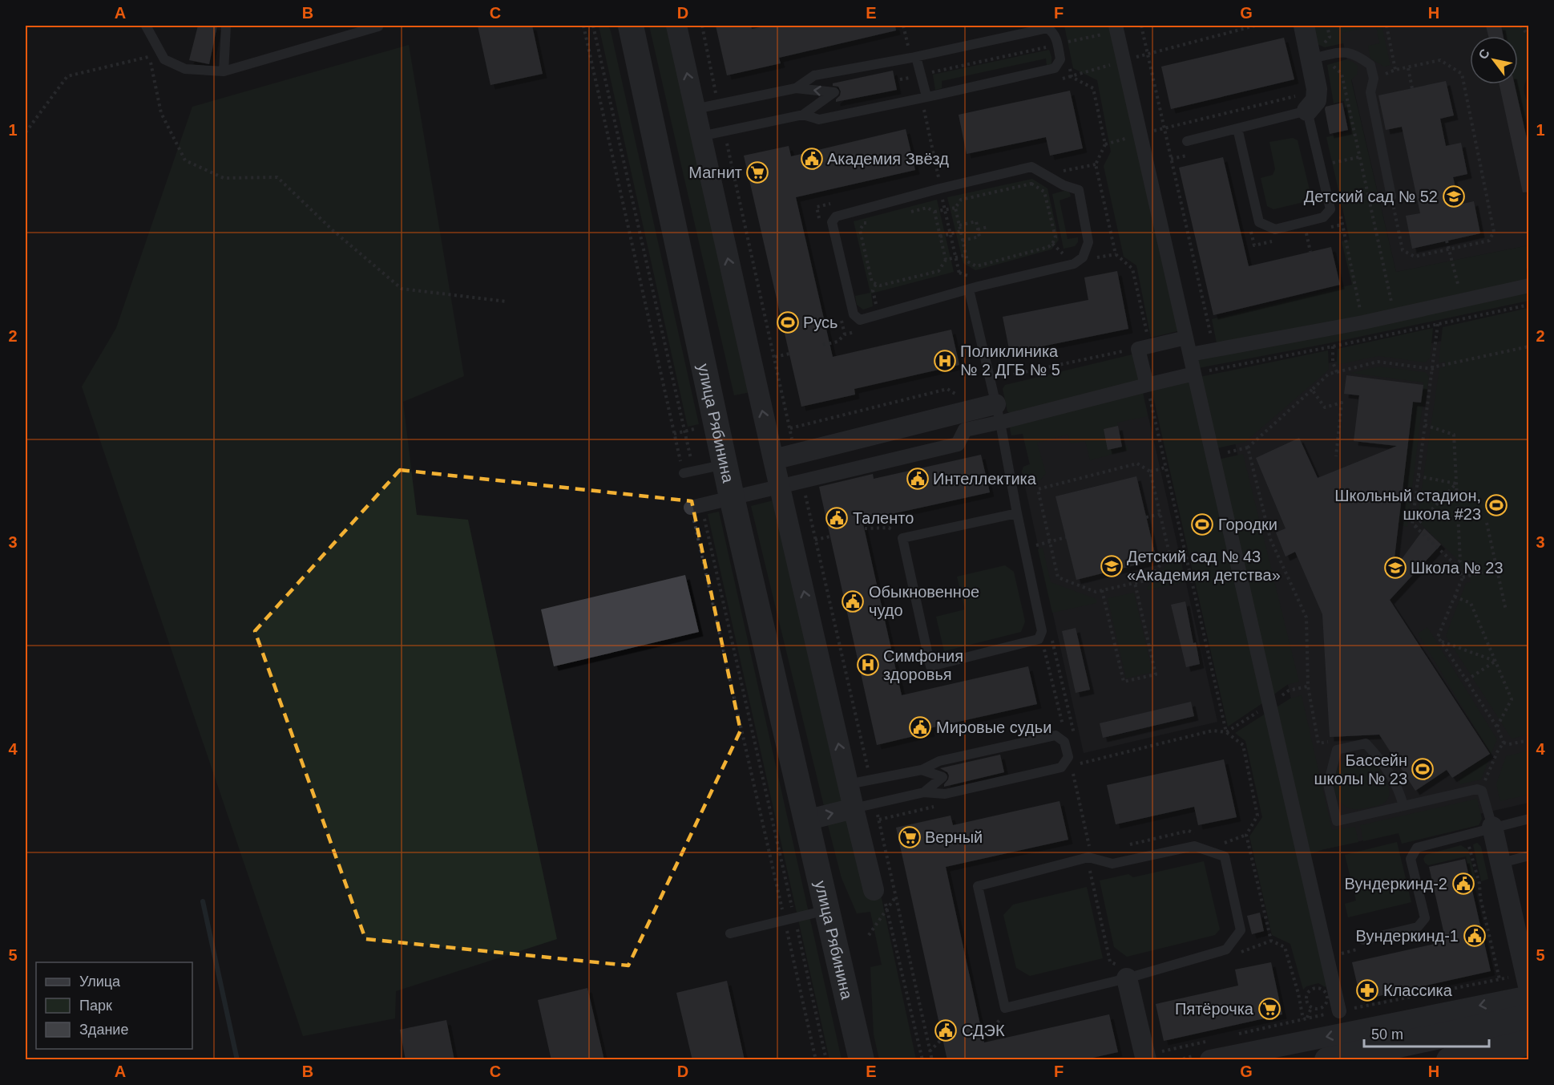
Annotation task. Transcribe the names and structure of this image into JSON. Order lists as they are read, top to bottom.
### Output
{
  "streets": {
    "street": ["улица Рябинина"]
  },
  "places": {
    "public building": [
      "Академия Звёзд",
      "Интеллектика",
      "Таленто",
      "Обыкновенное чудо",
      "Мировые судьи",
      "Вундеркинд-2",
      "Вундеркинд-1",
      "СДЭК"
    ],
    "supermarket": ["Магнит", "Верный", "Пятёрочка"],
    "school or university": ["Детский сад № 52", "Детский сад № 43 «Академия детства»", "Школа № 23"],
    "sports": [
      "Русь",
      "Школьный стадион, школа #23",
      "Городки",
      "Бассейн школы № 23"
    ],
    "hospital": ["Поликлиника № 2 ДГБ № 5", "Симфония здоровья"],
    "pharmacy": ["Классика"]
  },
  "legend": ["Улица", "Парк", "Здание"],
  "scale_bar": "50 m",
  "north": "top left",
  "grid": {
    "columns": [
      "A",
      "B",
      "C",
      "D",
      "E",
      "F",
      "G",
      "H"
    ],
    "rows": [
      "1",
      "2",
      "3",
      "4",
      "5"
    ]
  }
}
